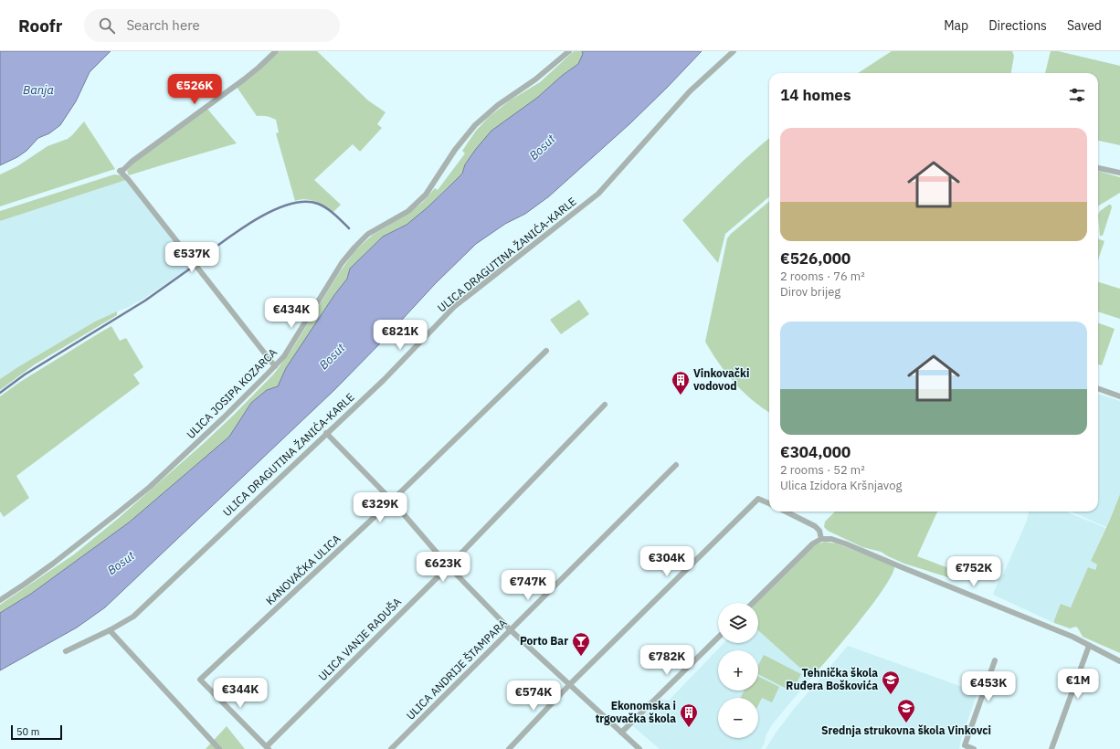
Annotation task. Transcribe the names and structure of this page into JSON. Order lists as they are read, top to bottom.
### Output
{
  "streets": {
    "street": [
      "ULICA DRAGUTINA ŽANIĆA-KARLE",
      "ULICA JOSIPA KOZARCA",
      "KANOVAČKA ULICA",
      "ULICA VANJE RADUŠA",
      "ULICA ANDRIJE ŠTAMPARA"
    ]
  },
  "crossings": [
    ["KANOVAČKA ULICA", "ULICA VANJE RADUŠA"]
  ],
  "water": ["Banja", "Bosut"],
  "places": {
    "building": ["Vinkovački vodovod", "Ekonomska i trgovačka škola"],
    "bar": ["Porto Bar"],
    "school or university": ["Tehnička škola Ruđera Boškovića", "Srednja strukovna škola Vinkovci"]
  },
  "scale_bar": "50 m",
  "page": {
    "header": "Roofr",
    "search": "Search here",
    "nav": ["Map", "Directions", "Saved"],
    "heading": "14 homes",
    "price": [
      "€526K",
      "€537K",
      "€434K",
      "€821K",
      "€329K",
      "€304K",
      "€623K",
      "€752K",
      "€747K",
      "€782K",
      "€1M",
      "€453K",
      "€344K",
      "€574K"
    ],
    "list": [
      {
        "name": "€526,000",
        "note": "2 rooms · 76 m² · Dirov brijeg"
      },
      {
        "name": "€304,000",
        "note": "2 rooms · 52 m² · Ulica Izidora Kršnjavog"
      }
    ],
    "map_buttons": ["+", "−"],
    "scale": "50 m"
  }
}
